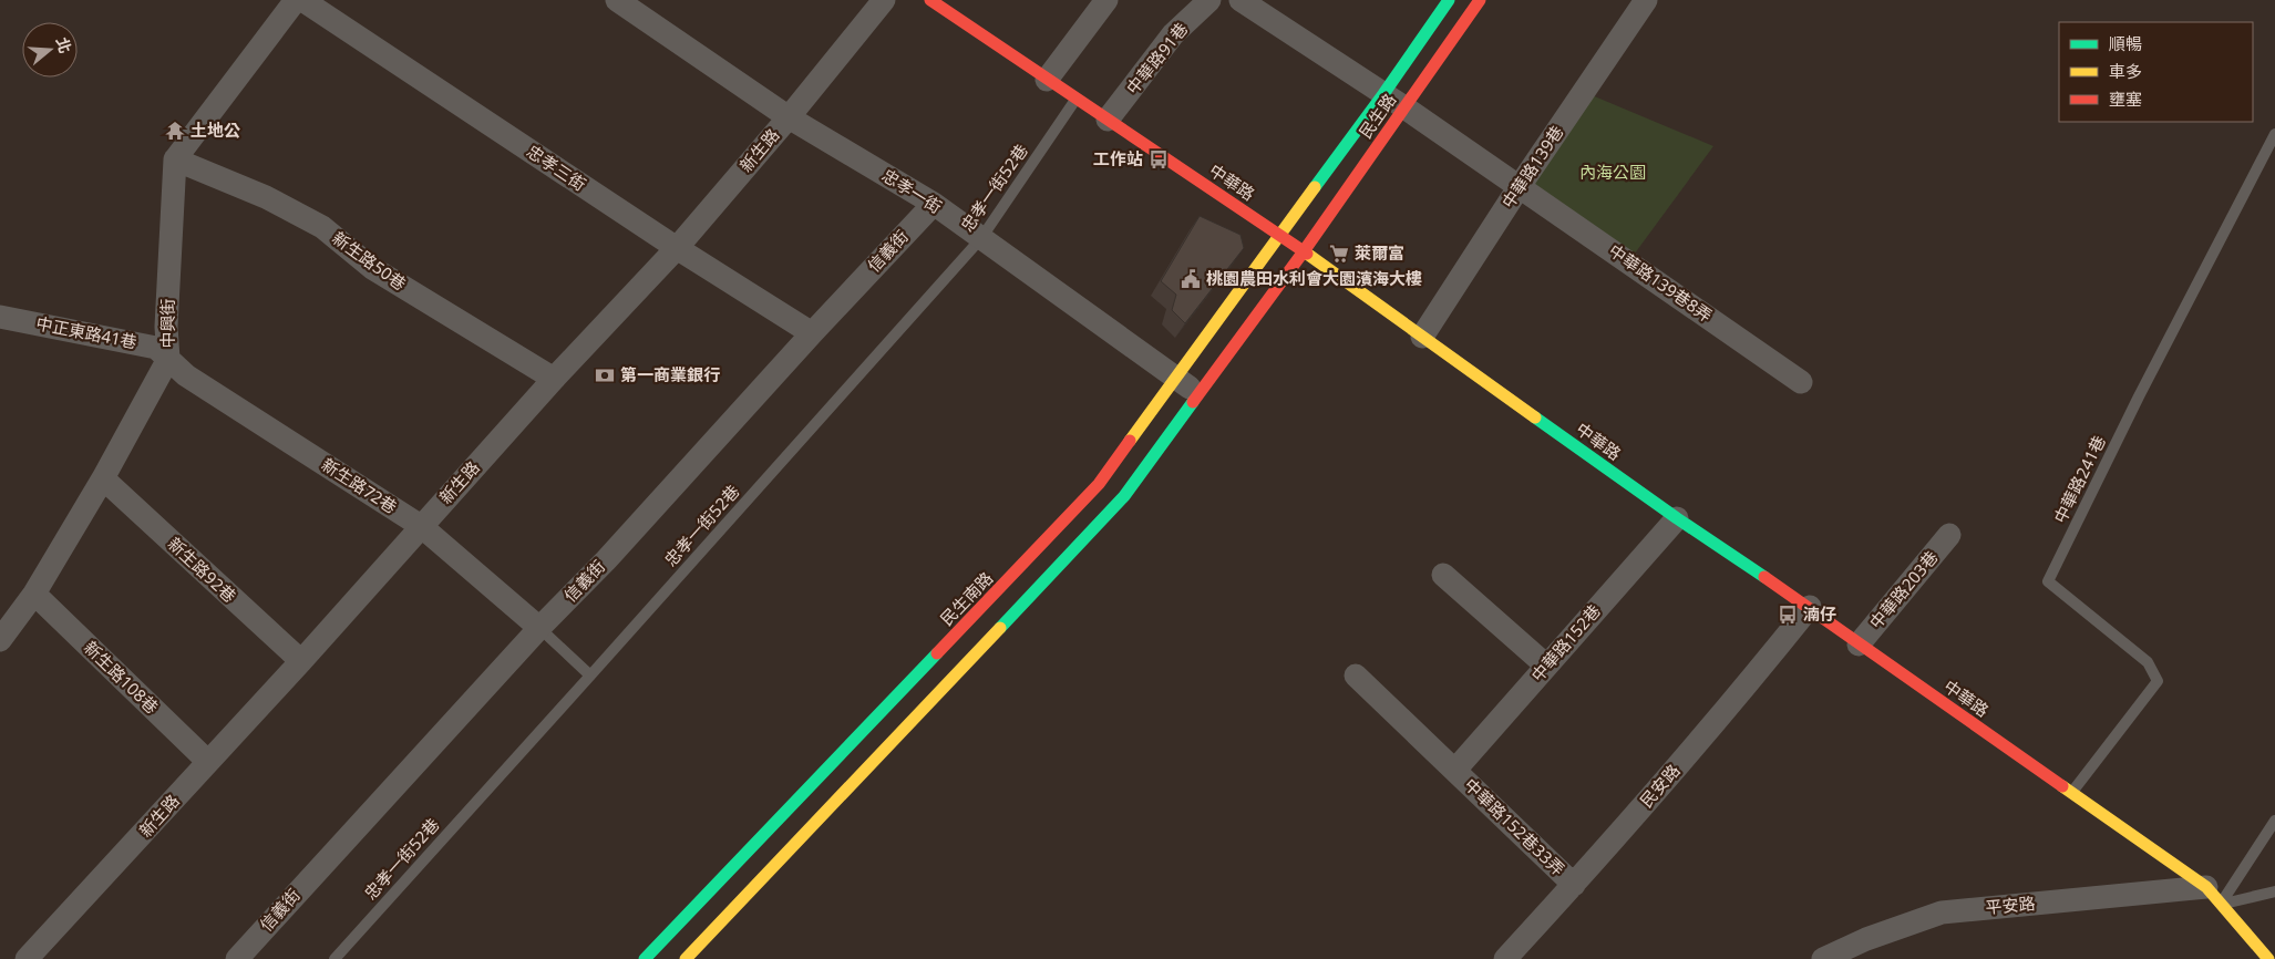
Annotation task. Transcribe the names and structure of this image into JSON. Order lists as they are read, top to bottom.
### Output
{
  "streets": {
    "main road": ["民生路", "中華路", "民生南路"],
    "street": [
      "中華路91巷",
      "新生路",
      "中華路139巷",
      "忠孝三街",
      "忠孝一街",
      "信義街",
      "新生路50巷",
      "中華路139巷8弄",
      "中興街",
      "中正東路41巷",
      "新生路72巷",
      "新生路92巷",
      "中華路203巷",
      "中華路152巷",
      "新生路108巷",
      "民安路",
      "中華路152巷33弄",
      "平安路"
    ],
    "lane": ["忠孝一街52巷", "中華路241巷"]
  },
  "crossings": [
    ["中華路91巷", "中華路"],
    ["民生路", "中華路"],
    ["民生路", "中華路139巷8弄"],
    ["民生路", "民生南路"],
    ["新生路", "忠孝三街"],
    ["新生路", "忠孝一街"],
    ["新生路", "新生路50巷"],
    ["新生路", "新生路72巷"],
    ["新生路", "新生路92巷"],
    ["新生路", "新生路108巷"],
    ["中華路139巷", "中華路"],
    ["中華路139巷", "中華路139巷8弄"],
    ["忠孝三街", "信義街"],
    ["中華路", "忠孝一街52巷"],
    ["中華路", "中華路241巷"],
    ["中華路", "中華路203巷"],
    ["中華路", "民生南路"],
    ["中華路", "中華路152巷"],
    ["中華路", "民安路"],
    ["中華路", "平安路"],
    ["忠孝一街52巷", "忠孝一街"],
    ["忠孝一街", "信義街"],
    ["忠孝一街", "民生南路"],
    ["信義街", "新生路72巷"],
    ["新生路50巷", "中興街"],
    ["中興街", "中正東路41巷"],
    ["中興街", "新生路72巷"],
    ["中興街", "新生路92巷"],
    ["中興街", "新生路108巷"],
    ["中正東路41巷", "新生路72巷"],
    ["中華路152巷", "中華路152巷33弄"],
    ["民安路", "中華路152巷33弄"]
  ],
  "parks": ["內海公園"],
  "places": {
    "temple": ["土地公"],
    "bus stop": ["工作站", "湳仔"],
    "supermarket": ["萊爾富"],
    "public building": ["桃園農田水利會大園濱海大樓"],
    "bank": ["第一商業銀行"]
  },
  "legend": ["順暢", "車多", "壅塞"],
  "north": "right"
}
